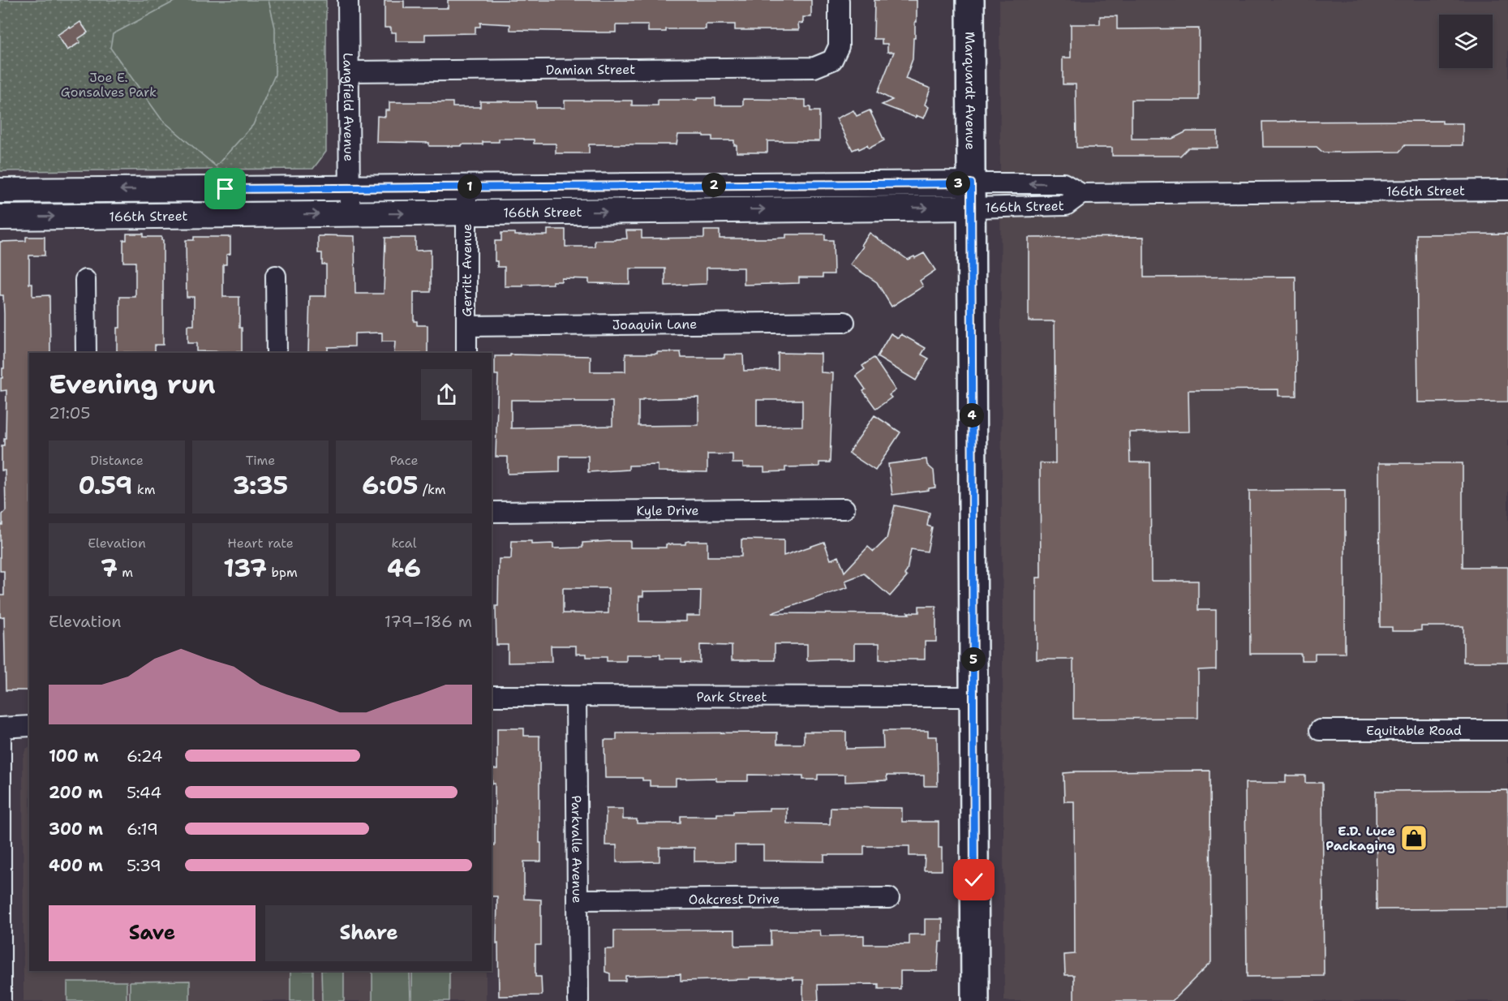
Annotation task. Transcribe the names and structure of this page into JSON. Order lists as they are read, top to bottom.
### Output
{
  "streets": {
    "main road": ["Marquardt Avenue"],
    "street": [
      "Damian Street",
      "Langfield Avenue",
      "166th Street",
      "Gerritt Avenue",
      "Joaquin Lane",
      "Kyle Drive",
      "Park Street",
      "Equitable Road",
      "Parkvalle Avenue",
      "Oakcrest Drive"
    ]
  },
  "crossings": [
    ["Damian Street", "Langfield Avenue"],
    ["Marquardt Avenue", "166th Street"],
    ["Marquardt Avenue", "Park Street"],
    ["Langfield Avenue", "166th Street"],
    ["166th Street", "Gerritt Avenue"],
    ["Gerritt Avenue", "Joaquin Lane"],
    ["Park Street", "Parkvalle Avenue"],
    ["Parkvalle Avenue", "Oakcrest Drive"]
  ],
  "parks": ["Joe E. Gonsalves Park"],
  "places": {
    "shop": ["E.D. Luce Packaging"]
  },
  "page": {
    "pins": [
      "3",
      "2",
      "1",
      "4",
      "5"
    ],
    "heading": ["Evening run", "21:05"],
    "stats": [
      ["Distance", "0.59 km"],
      ["Time", "3:35"],
      ["Pace", "6:05 /km"],
      ["Elevation", "7 m"],
      ["Heart rate", "137 bpm"],
      ["kcal", "46"]
    ],
    "chart": ["Elevation", "179–186 m"],
    "list": [
      {
        "name": "100 m",
        "note": "6:24"
      },
      {
        "name": "200 m",
        "note": "5:44"
      },
      {
        "name": "300 m",
        "note": "6:19"
      },
      {
        "name": "400 m",
        "note": "5:39"
      }
    ],
    "buttons": ["Save", "Share"]
  }
}
